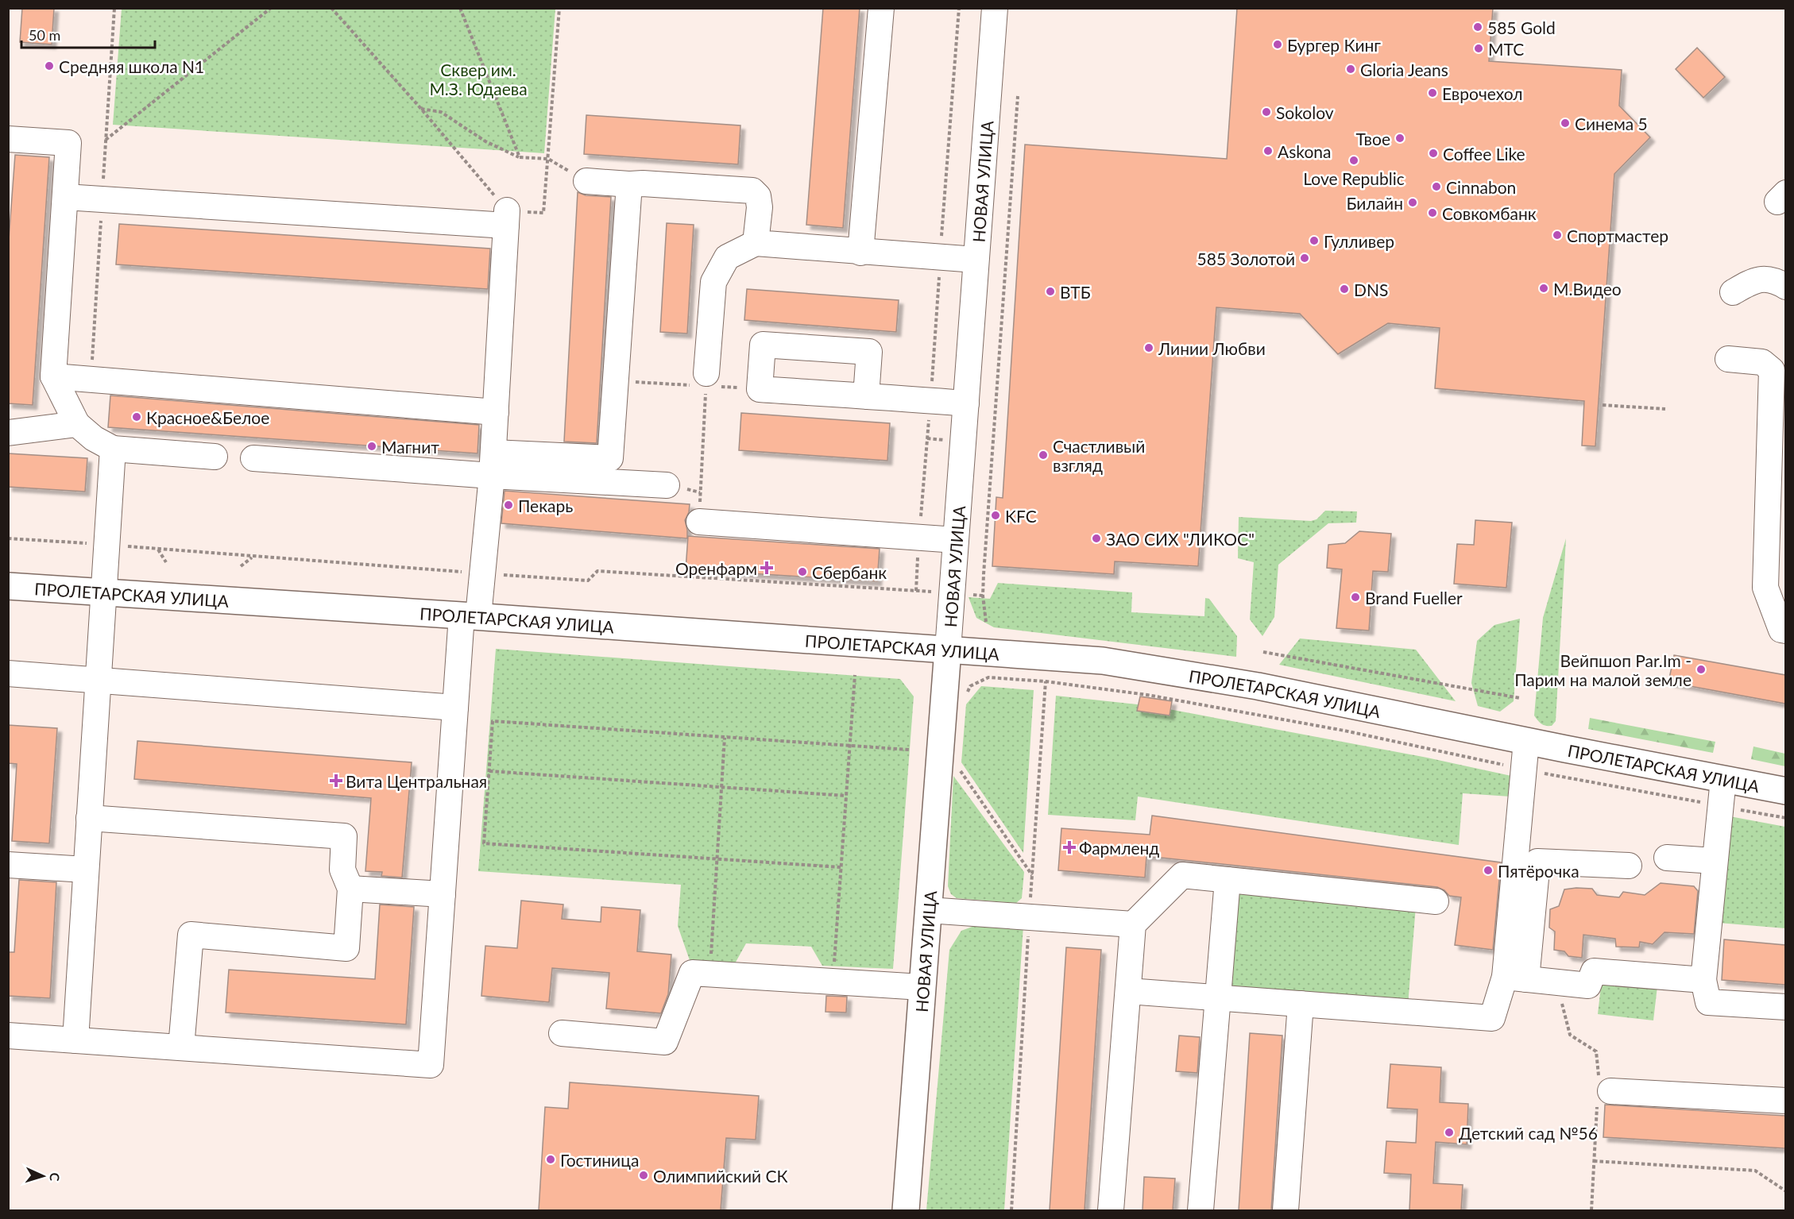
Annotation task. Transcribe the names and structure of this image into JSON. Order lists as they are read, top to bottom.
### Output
{
  "streets": {
    "main road": ["НОВАЯ УЛИЦА", "ПРОЛЕТАРСКАЯ УЛИЦА"]
  },
  "crossings": [
    ["НОВАЯ УЛИЦА", "ПРОЛЕТАРСКАЯ УЛИЦА"]
  ],
  "parks": ["Сквер им. М.З. Юдаева"],
  "places": {
    "other": [
      "585 Gold",
      "Бургер Кинг",
      "МТС",
      "Средняя школа N1",
      "Gloria Jeans",
      "Еврочехол",
      "Sokolov",
      "Синема 5",
      "Твое",
      "Askona",
      "Coffee Like",
      "Love Republic",
      "Cinnabon",
      "Билайн",
      "Совкомбанк",
      "Спортмастер",
      "Гулливер",
      "585 Золотой",
      "М.Видео",
      "DNS",
      "ВТБ",
      "Линии Любви",
      "Красное&Белое",
      "Магнит",
      "Счастливый взгляд",
      "Пекарь",
      "KFC",
      "ЗАО СИХ \"ЛИКОС\"",
      "Сбербанк",
      "Brand Fueller",
      "Вейпшоп Par.Im - Парим на малой земле",
      "Пятёрочка",
      "Детский сад №56",
      "Гостиница",
      "Олимпийский СК"
    ],
    "health": ["Оренфарм", "Вита Центральная", "Фармленд"]
  },
  "scale_bar": "50 m",
  "north": "right"
}
